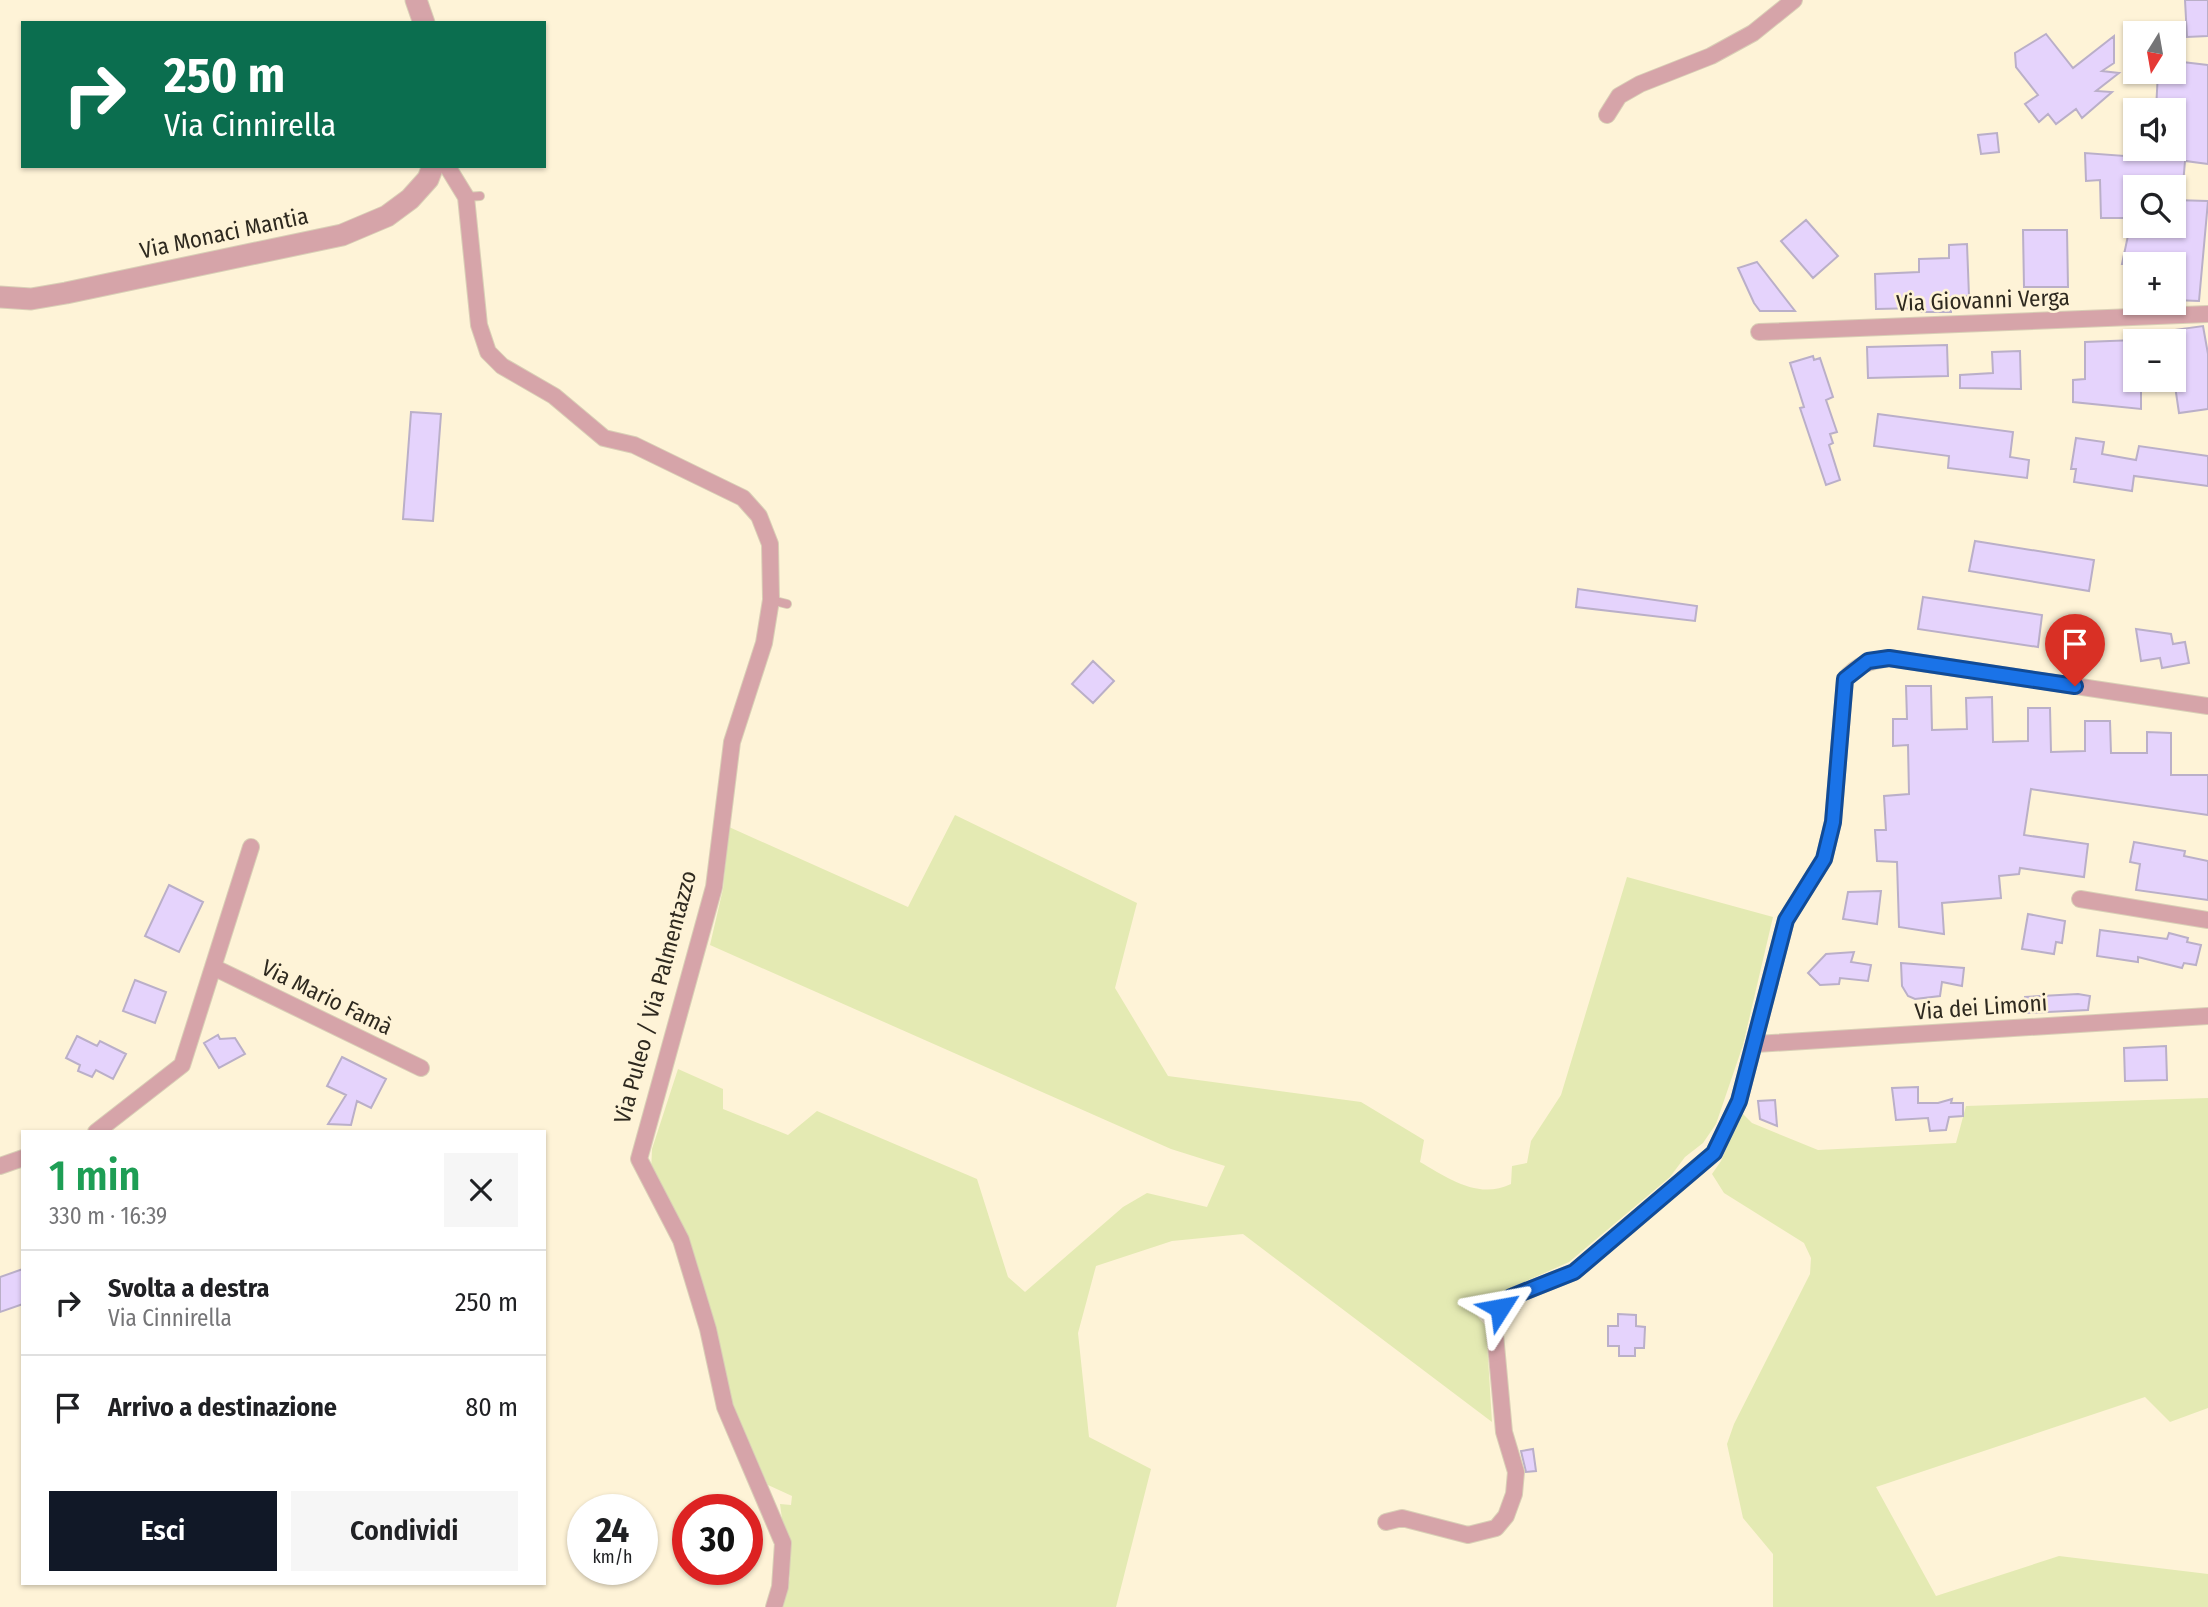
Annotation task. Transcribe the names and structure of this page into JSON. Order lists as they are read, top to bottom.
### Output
{
  "streets": {
    "street": [
      "Via Monaci Mantia",
      "Via Giovanni Verga",
      "Via Mario Famà",
      "Via Puleo / Via Palmentazzo",
      "Via dei Limoni"
    ]
  },
  "north": "bottom",
  "page": {
    "map_buttons": ["+", "−"],
    "turn": ["250 m", "Via Cinnirella"],
    "heading": ["1 min", "330 m · 16:39"],
    "list": [
      {
        "name": "Svolta a destra",
        "note": "Via Cinnirella",
        "value": "250 m"
      },
      {
        "name": "Arrivo a destinazione",
        "value": "80 m"
      }
    ],
    "buttons": ["Esci", "Condividi"],
    "speed": "24 km/h",
    "limit": "30"
  }
}
